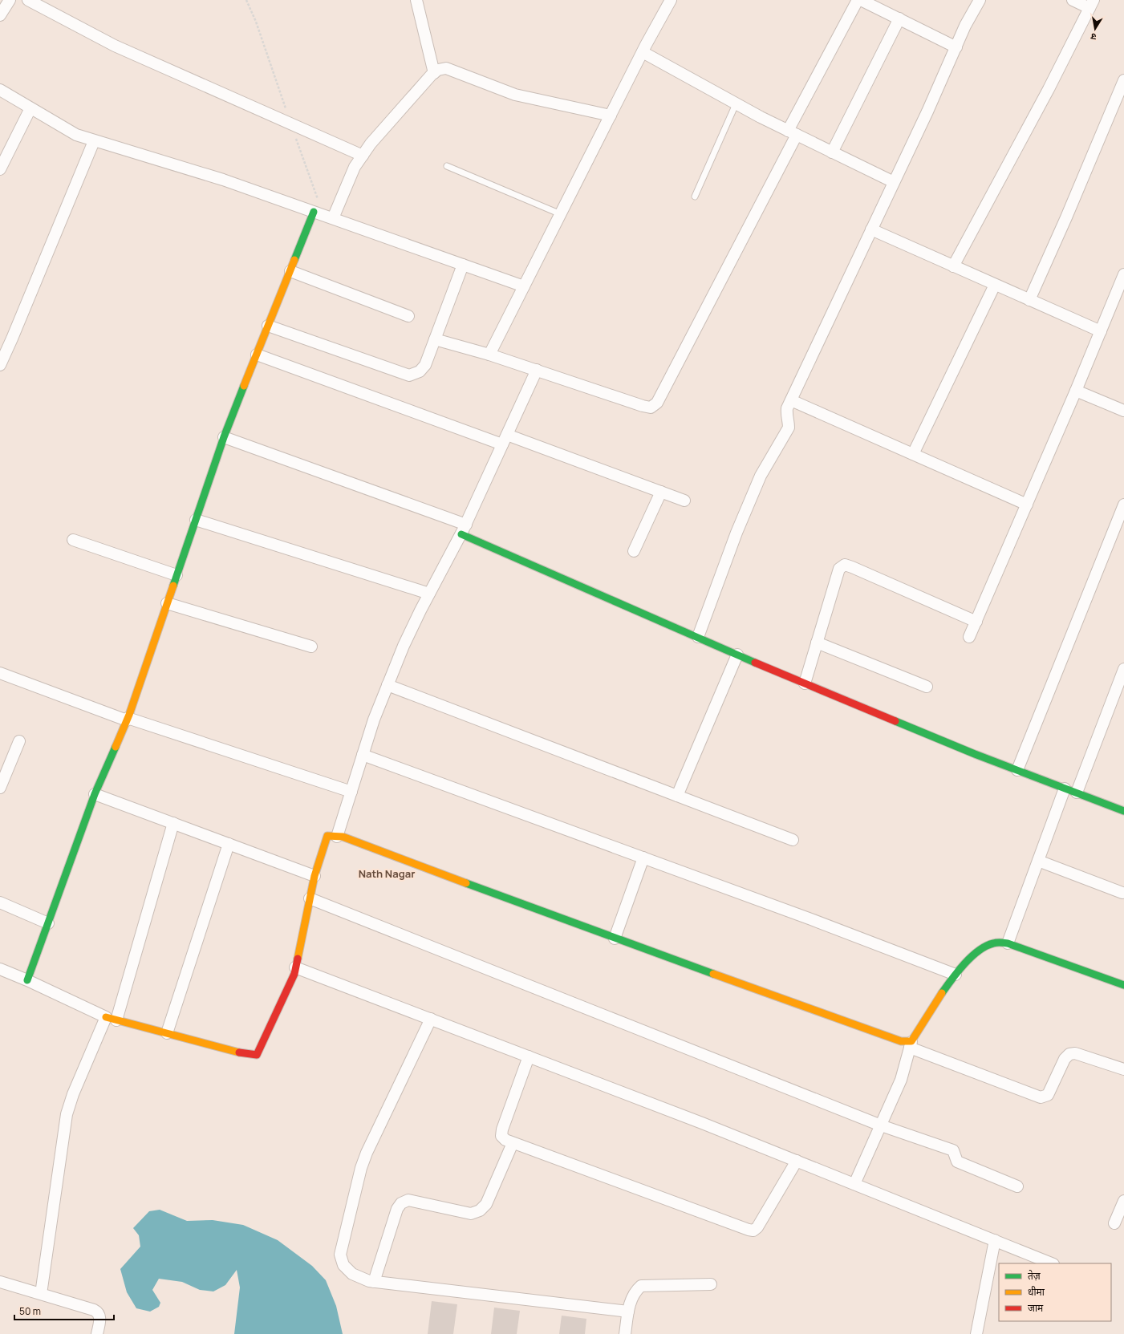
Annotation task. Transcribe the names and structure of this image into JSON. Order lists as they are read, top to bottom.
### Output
{
  "districts": ["Nath Nagar"],
  "legend": ["तेज़", "धीमा", "जाम"],
  "scale_bar": "50 m",
  "north": "bottom"
}
